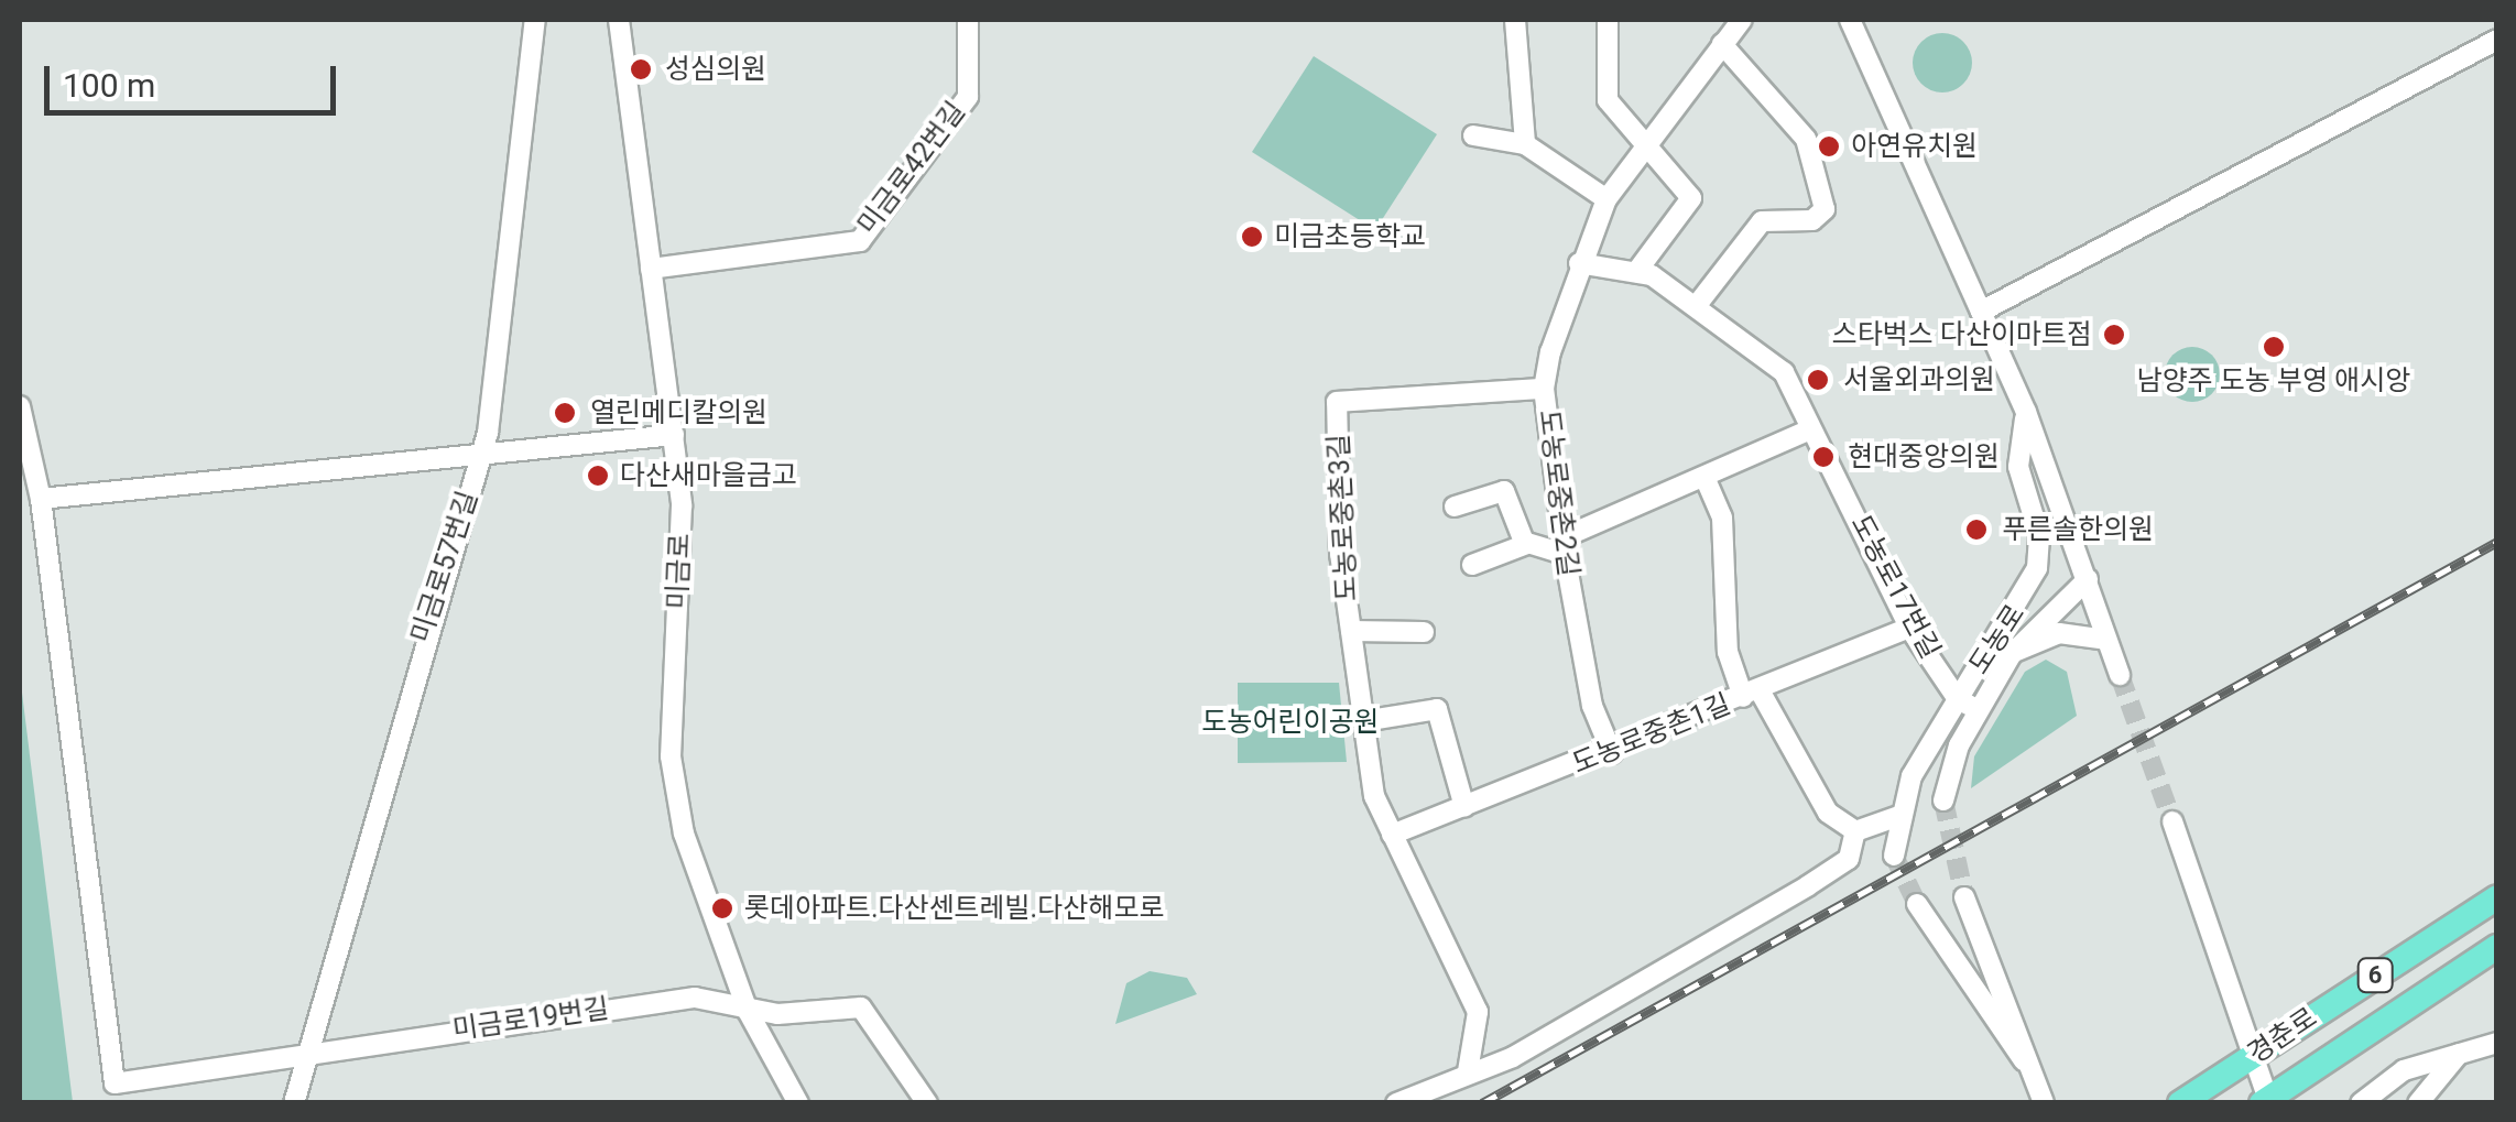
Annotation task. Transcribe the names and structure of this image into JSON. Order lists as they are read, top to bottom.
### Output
{
  "streets": {
    "main road": ["6", "경춘로"],
    "street": [
      "미금로42번길",
      "도농로중촌2길",
      "도농로중촌3길",
      "미금로57번길",
      "미금로",
      "도농로17번길",
      "도농로",
      "도농로중촌1길",
      "미금로19번길"
    ]
  },
  "crossings": [
    ["미금로42번길", "미금로"],
    ["도농로중촌2길", "도농로중촌3길"],
    ["도농로중촌2길", "도농로17번길"],
    ["도농로중촌2길", "도농로중촌1길"],
    ["도농로중촌3길", "도농로중촌1길"],
    ["미금로57번길", "미금로19번길"],
    ["미금로", "미금로19번길"],
    ["도농로17번길", "도농로"],
    ["도농로17번길", "도농로중촌1길"]
  ],
  "parks": ["도농어린이공원"],
  "places": [
    "성심의원",
    "아연유치원",
    "미금초등학교",
    "스타벅스 다산이마트점",
    "남양주 도농 부영 애시앙",
    "서울외과의원",
    "열린메디칼의원",
    "현대중앙의원",
    "다산새마을금고",
    "푸른솔한의원",
    "롯데아파트.다산센트레빌.다산해모로"
  ],
  "scale_bar": "100 m"
}
